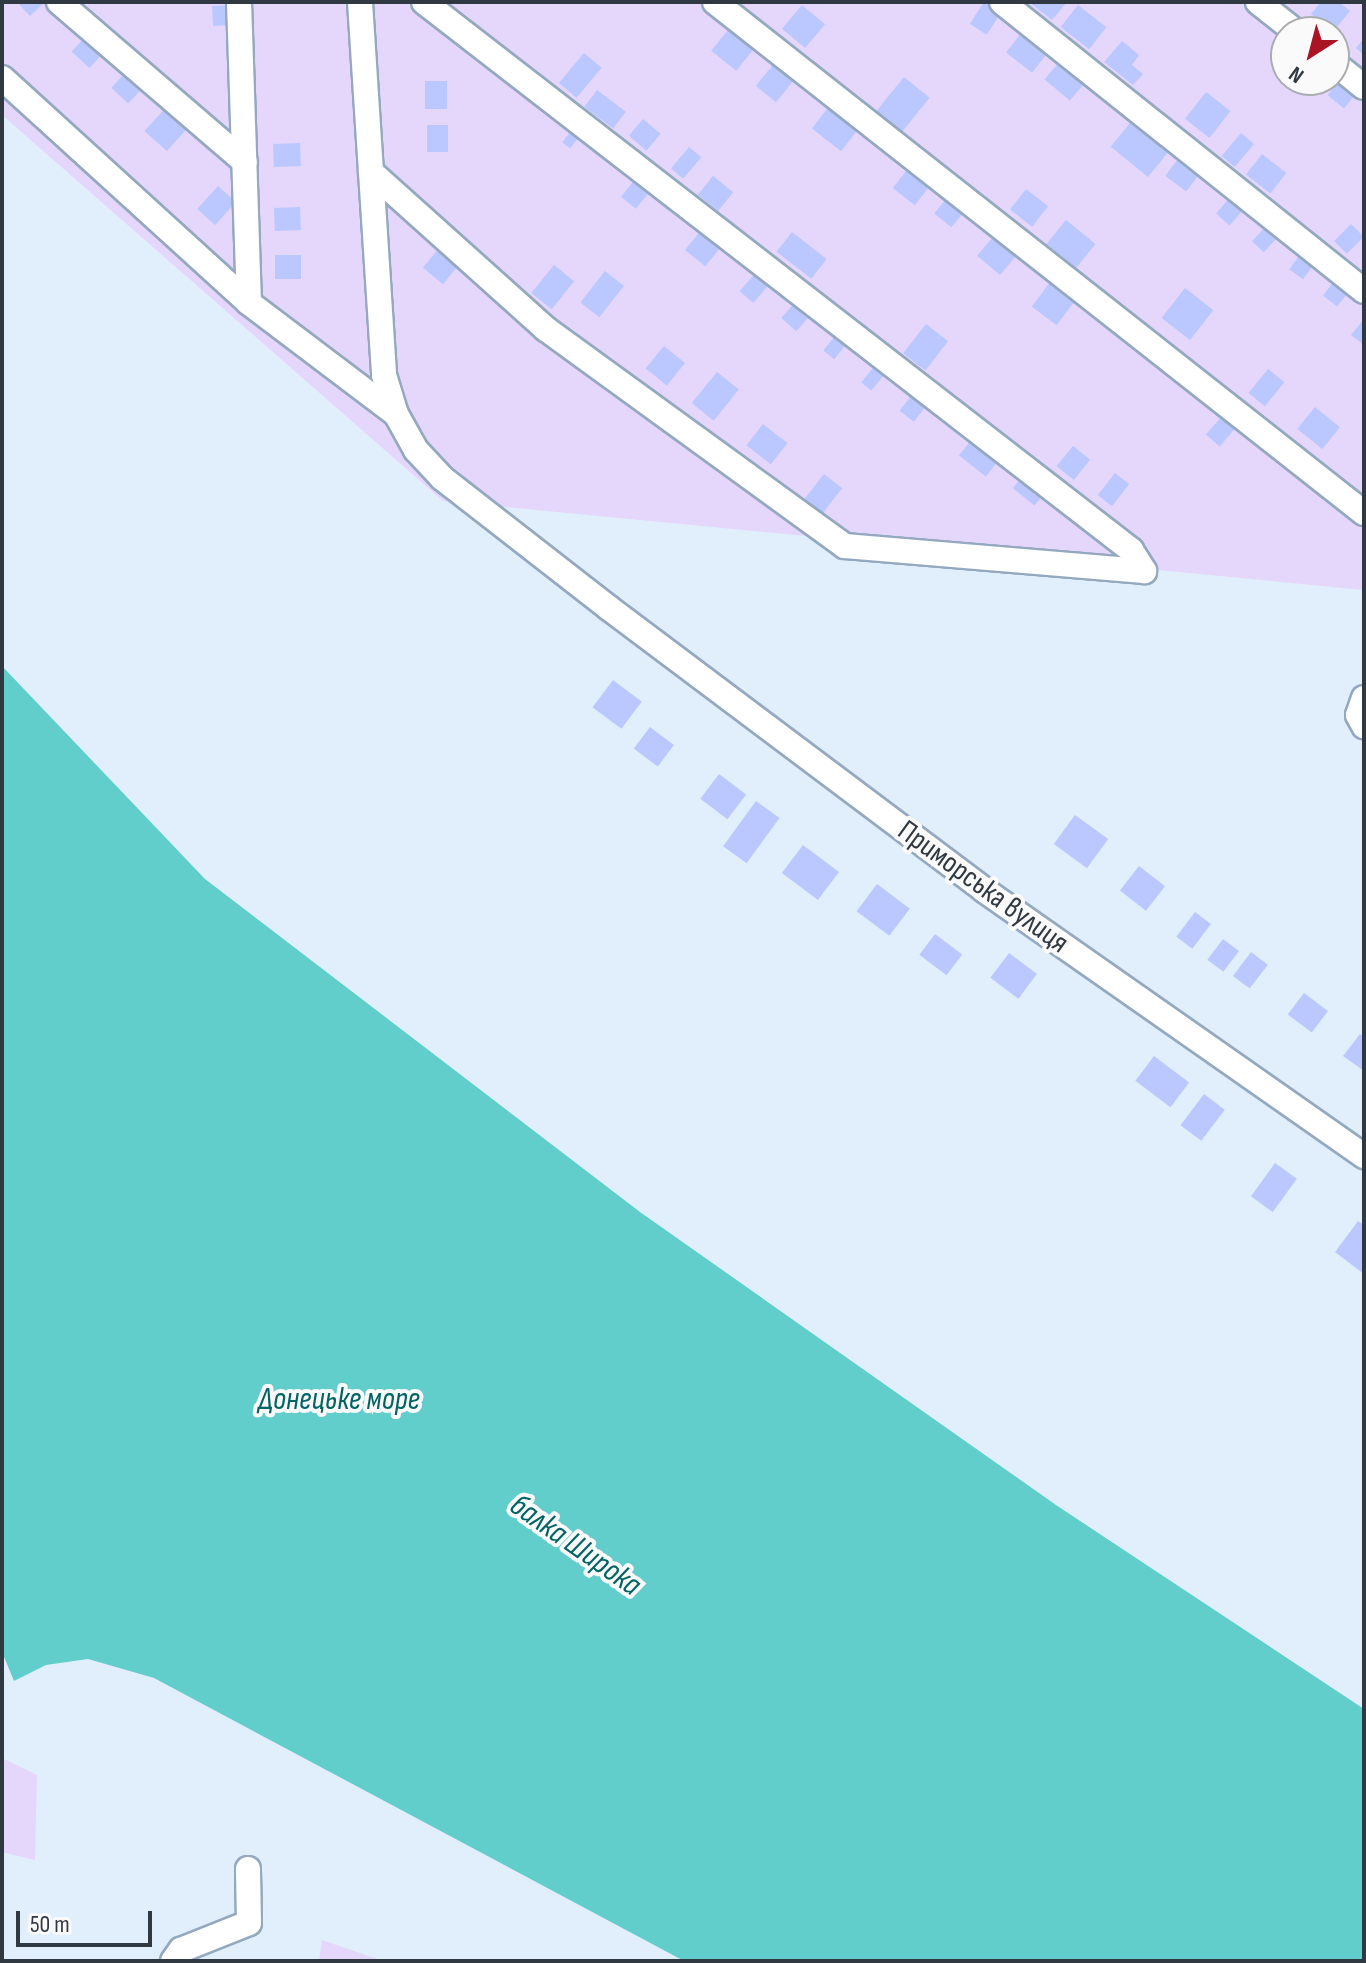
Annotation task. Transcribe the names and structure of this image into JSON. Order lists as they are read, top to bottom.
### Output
{
  "streets": {
    "street": ["Приморська вулиця"]
  },
  "water": ["Донецьке море", "балка Широка"],
  "scale_bar": "50 m",
  "north": "bottom left"
}
